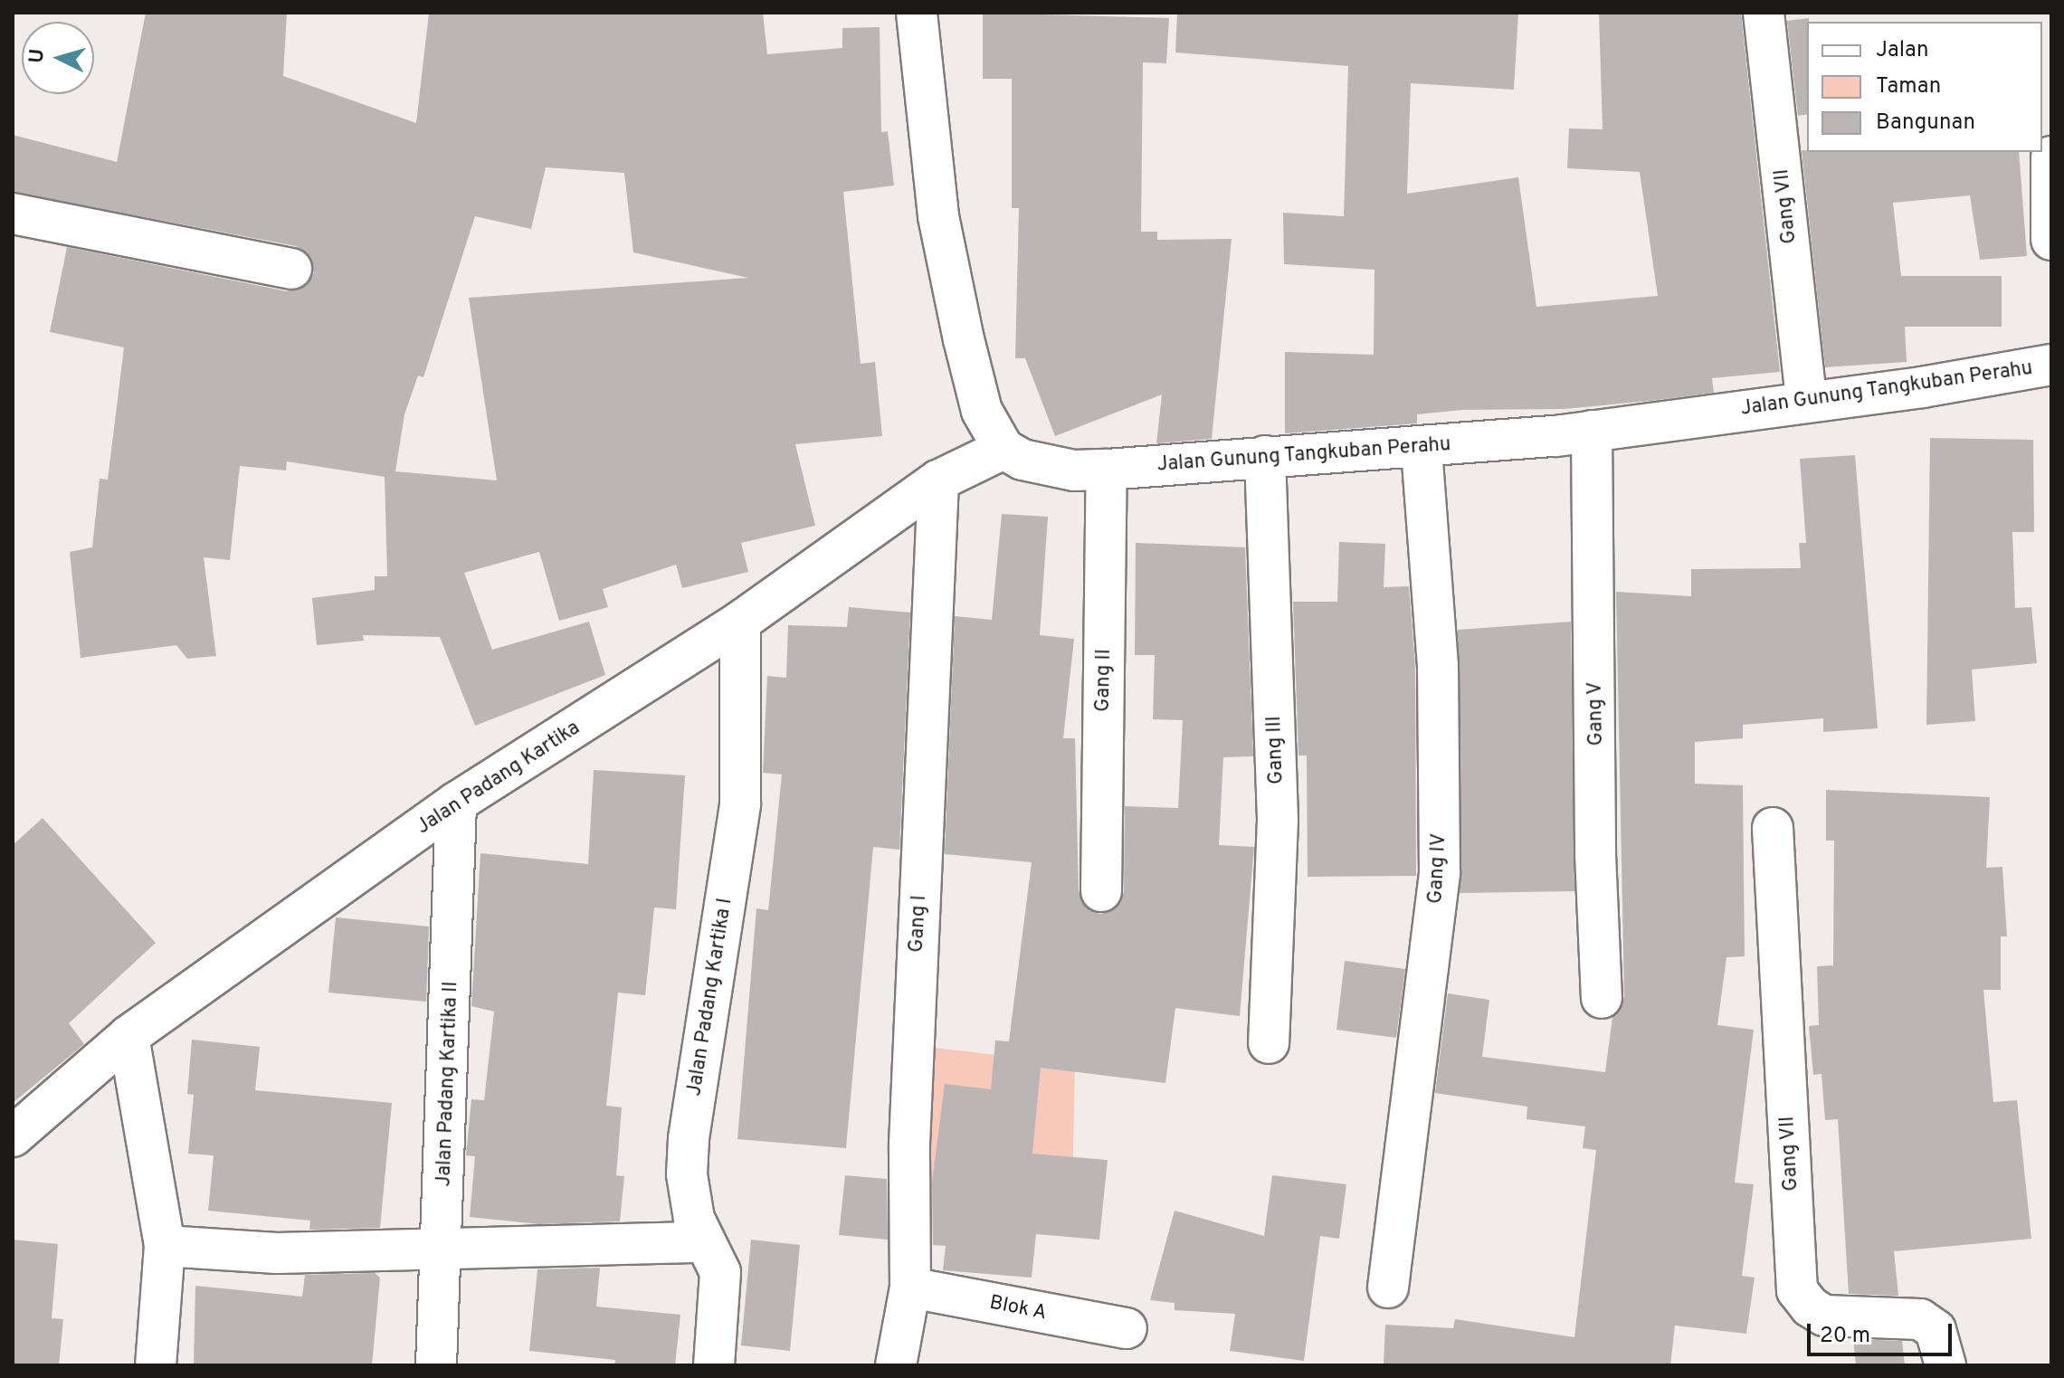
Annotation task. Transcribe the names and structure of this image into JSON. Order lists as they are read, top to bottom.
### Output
{
  "streets": {
    "street": [
      "Gang VII",
      "Jalan Gunung Tangkuban Perahu",
      "Gang II",
      "Gang V",
      "Gang III",
      "Jalan Padang Kartika",
      "Gang IV",
      "Gang I",
      "Jalan Padang Kartika I",
      "Jalan Padang Kartika II",
      "Blok A"
    ]
  },
  "crossings": [
    ["Gang VII", "Jalan Gunung Tangkuban Perahu"],
    ["Jalan Gunung Tangkuban Perahu", "Gang II"],
    ["Jalan Gunung Tangkuban Perahu", "Gang V"],
    ["Jalan Gunung Tangkuban Perahu", "Gang III"],
    ["Jalan Gunung Tangkuban Perahu", "Jalan Padang Kartika"],
    ["Jalan Gunung Tangkuban Perahu", "Gang IV"],
    ["Jalan Padang Kartika", "Gang I"],
    ["Jalan Padang Kartika", "Jalan Padang Kartika I"],
    ["Jalan Padang Kartika", "Jalan Padang Kartika II"],
    ["Gang I", "Blok A"]
  ],
  "legend": ["Jalan", "Taman", "Bangunan"],
  "scale_bar": "20 m",
  "north": "left"
}
